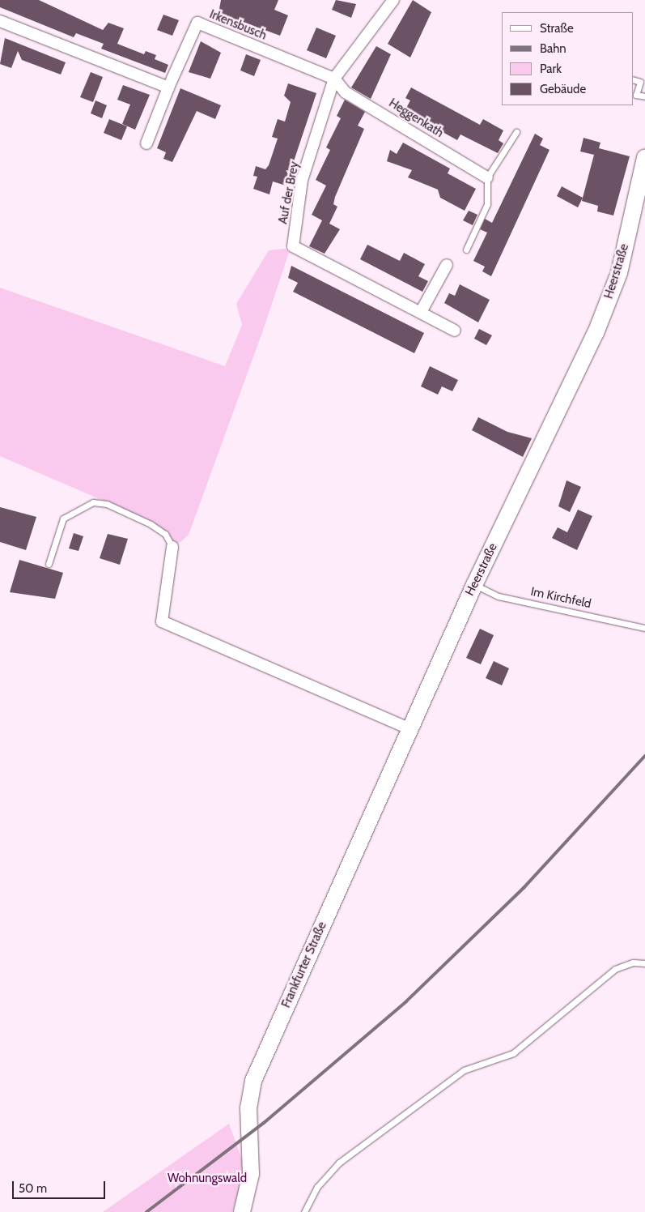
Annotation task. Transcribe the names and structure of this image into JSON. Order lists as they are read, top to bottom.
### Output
{
  "streets": {
    "main road": ["Heerstraße", "Frankfurter Straße"],
    "street": ["Irkensbusch", "Heggenkath", "Auf der Brey"],
    "lane": ["Im Kirchfeld"]
  },
  "crossings": [
    ["Irkensbusch", "Heggenkath"],
    ["Irkensbusch", "Auf der Brey"],
    ["Heggenkath", "Auf der Brey"],
    ["Heerstraße", "Im Kirchfeld"],
    ["Heerstraße", "Frankfurter Straße"]
  ],
  "parks": ["Wohnungswald"],
  "legend": [
    "Straße",
    "Bahn",
    "Park",
    "Gebäude"
  ],
  "scale_bar": "50 m"
}
